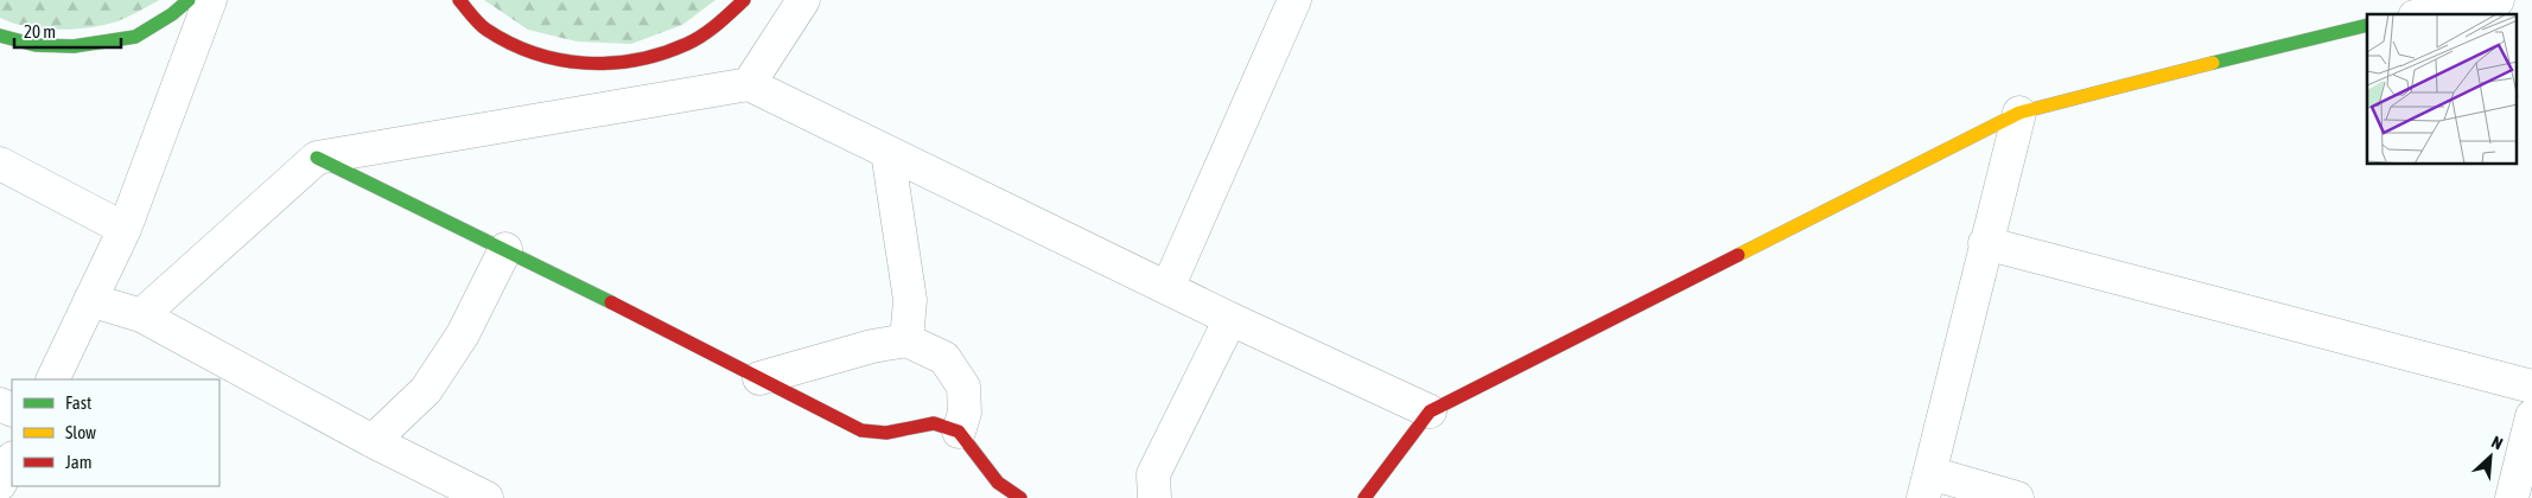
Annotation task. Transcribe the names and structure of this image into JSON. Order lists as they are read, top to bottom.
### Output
{
  "legend": ["Fast", "Slow", "Jam"],
  "scale_bar": "20 m",
  "north": "top right"
}
